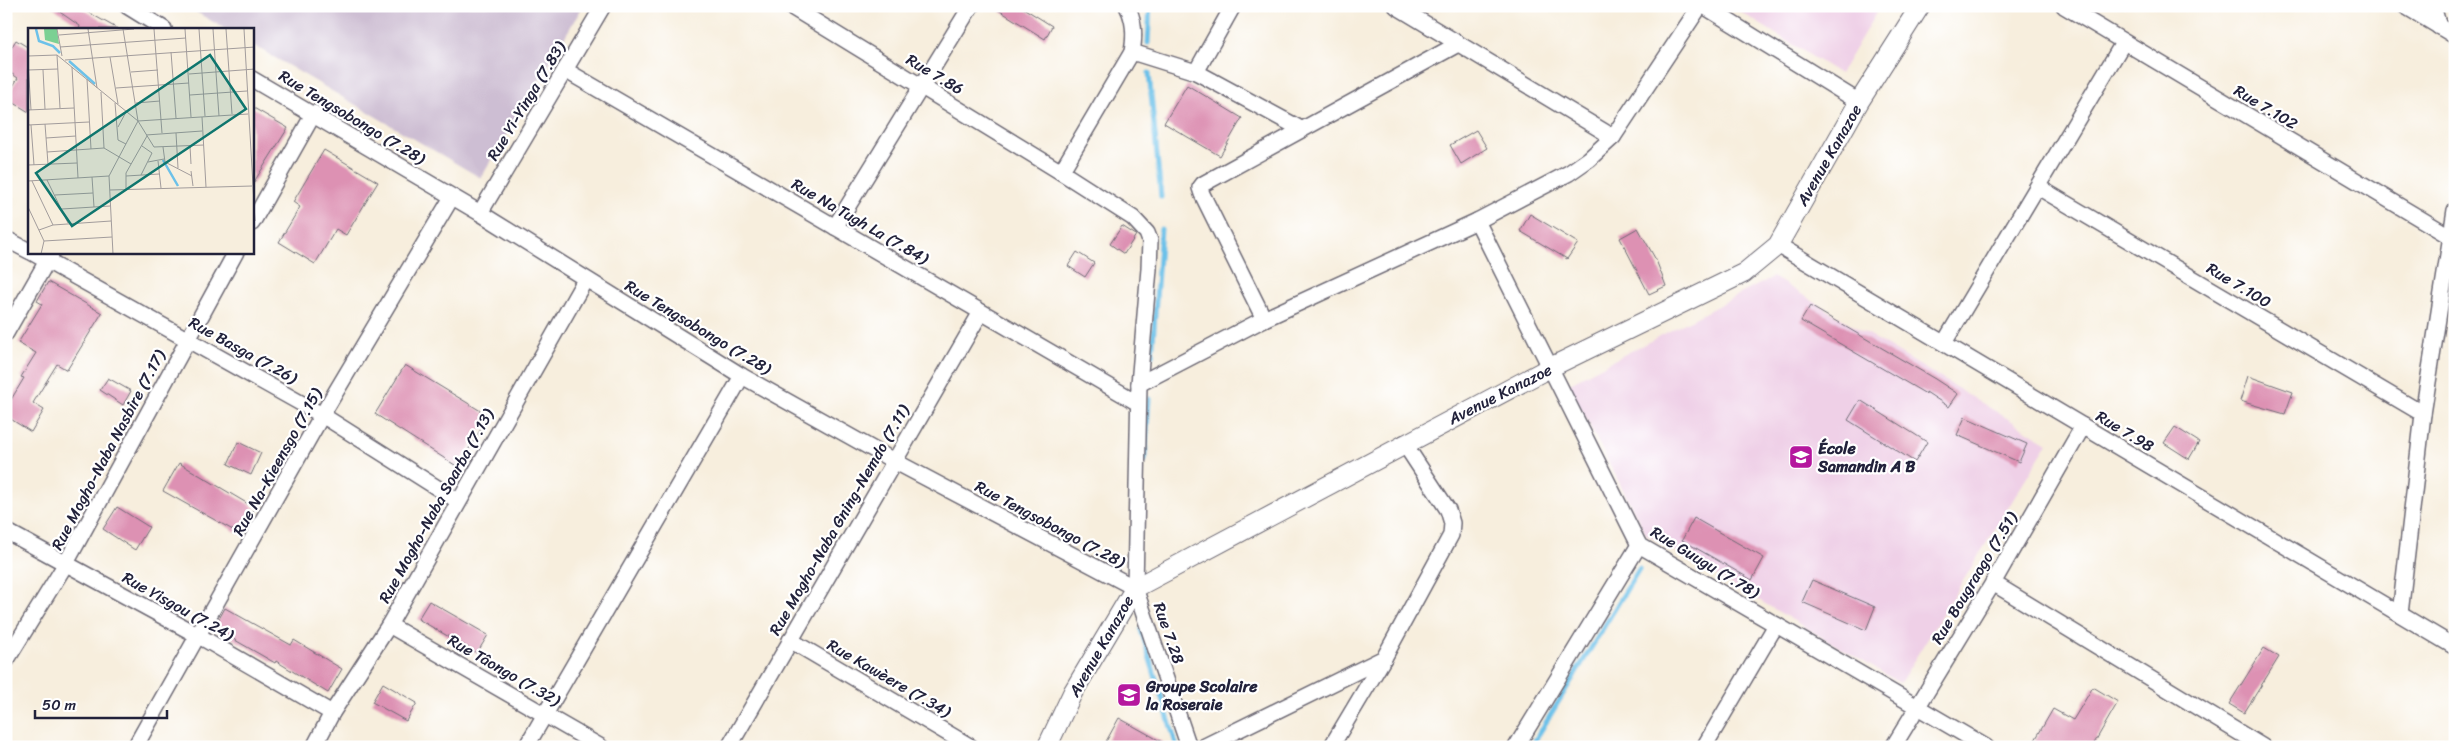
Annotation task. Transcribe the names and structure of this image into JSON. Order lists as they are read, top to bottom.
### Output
{
  "streets": {
    "street": [
      "Rue 7.86",
      "Rue Yi-Yinga (7.83)",
      "Rue 7.102",
      "Rue Tengsobongo (7.28)",
      "Avenue Kanazoe",
      "Rue Na Tugh La (7.84)",
      "Rue 7.100",
      "Rue Basga (7.26)",
      "Rue 7.98",
      "Rue Mogho-Naba Nasbire (7.17)",
      "Rue Na-Kieensgo (7.15)",
      "Rue Mogho-Naba Soarba (7.13)",
      "Rue Mogho-Naba Gning-Nemdo (7.11)",
      "Rue Guugu (7.78)",
      "Rue Bougraogo (7.51)",
      "Rue Yisgou (7.24)",
      "Rue 7.28",
      "Rue Tâongo (7.32)",
      "Rue Kawèere (7.34)"
    ]
  },
  "crossings": [
    ["Rue 7.86", "Rue 7.28"],
    ["Rue Yi-Yinga (7.83)", "Rue Tengsobongo (7.28)"],
    ["Rue Yi-Yinga (7.83)", "Rue Na Tugh La (7.84)"],
    ["Rue Tengsobongo (7.28)", "Avenue Kanazoe"],
    ["Rue Tengsobongo (7.28)", "Rue Na-Kieensgo (7.15)"],
    ["Rue Tengsobongo (7.28)", "Rue Mogho-Naba Soarba (7.13)"],
    ["Rue Tengsobongo (7.28)", "Rue Mogho-Naba Gning-Nemdo (7.11)"],
    ["Rue Tengsobongo (7.28)", "Rue 7.28"],
    ["Avenue Kanazoe", "Rue 7.98"],
    ["Avenue Kanazoe", "Rue Guugu (7.78)"],
    ["Avenue Kanazoe", "Rue 7.28"],
    ["Rue Na Tugh La (7.84)", "Rue Mogho-Naba Gning-Nemdo (7.11)"],
    ["Rue Na Tugh La (7.84)", "Rue 7.28"],
    ["Rue Basga (7.26)", "Rue Mogho-Naba Nasbire (7.17)"],
    ["Rue Basga (7.26)", "Rue Na-Kieensgo (7.15)"],
    ["Rue Basga (7.26)", "Rue Mogho-Naba Soarba (7.13)"],
    ["Rue 7.98", "Rue Bougraogo (7.51)"],
    ["Rue Mogho-Naba Nasbire (7.17)", "Rue Yisgou (7.24)"],
    ["Rue Na-Kieensgo (7.15)", "Rue Yisgou (7.24)"],
    ["Rue Mogho-Naba Soarba (7.13)", "Rue Yisgou (7.24)"],
    ["Rue Mogho-Naba Soarba (7.13)", "Rue Tâongo (7.32)"],
    ["Rue Mogho-Naba Gning-Nemdo (7.11)", "Rue Kawèere (7.34)"],
    ["Rue Guugu (7.78)", "Rue Bougraogo (7.51)"]
  ],
  "places": {
    "school or university": ["École Samandin A B", "Groupe Scolaire la Roseraie"]
  },
  "scale_bar": "50 m"
}
